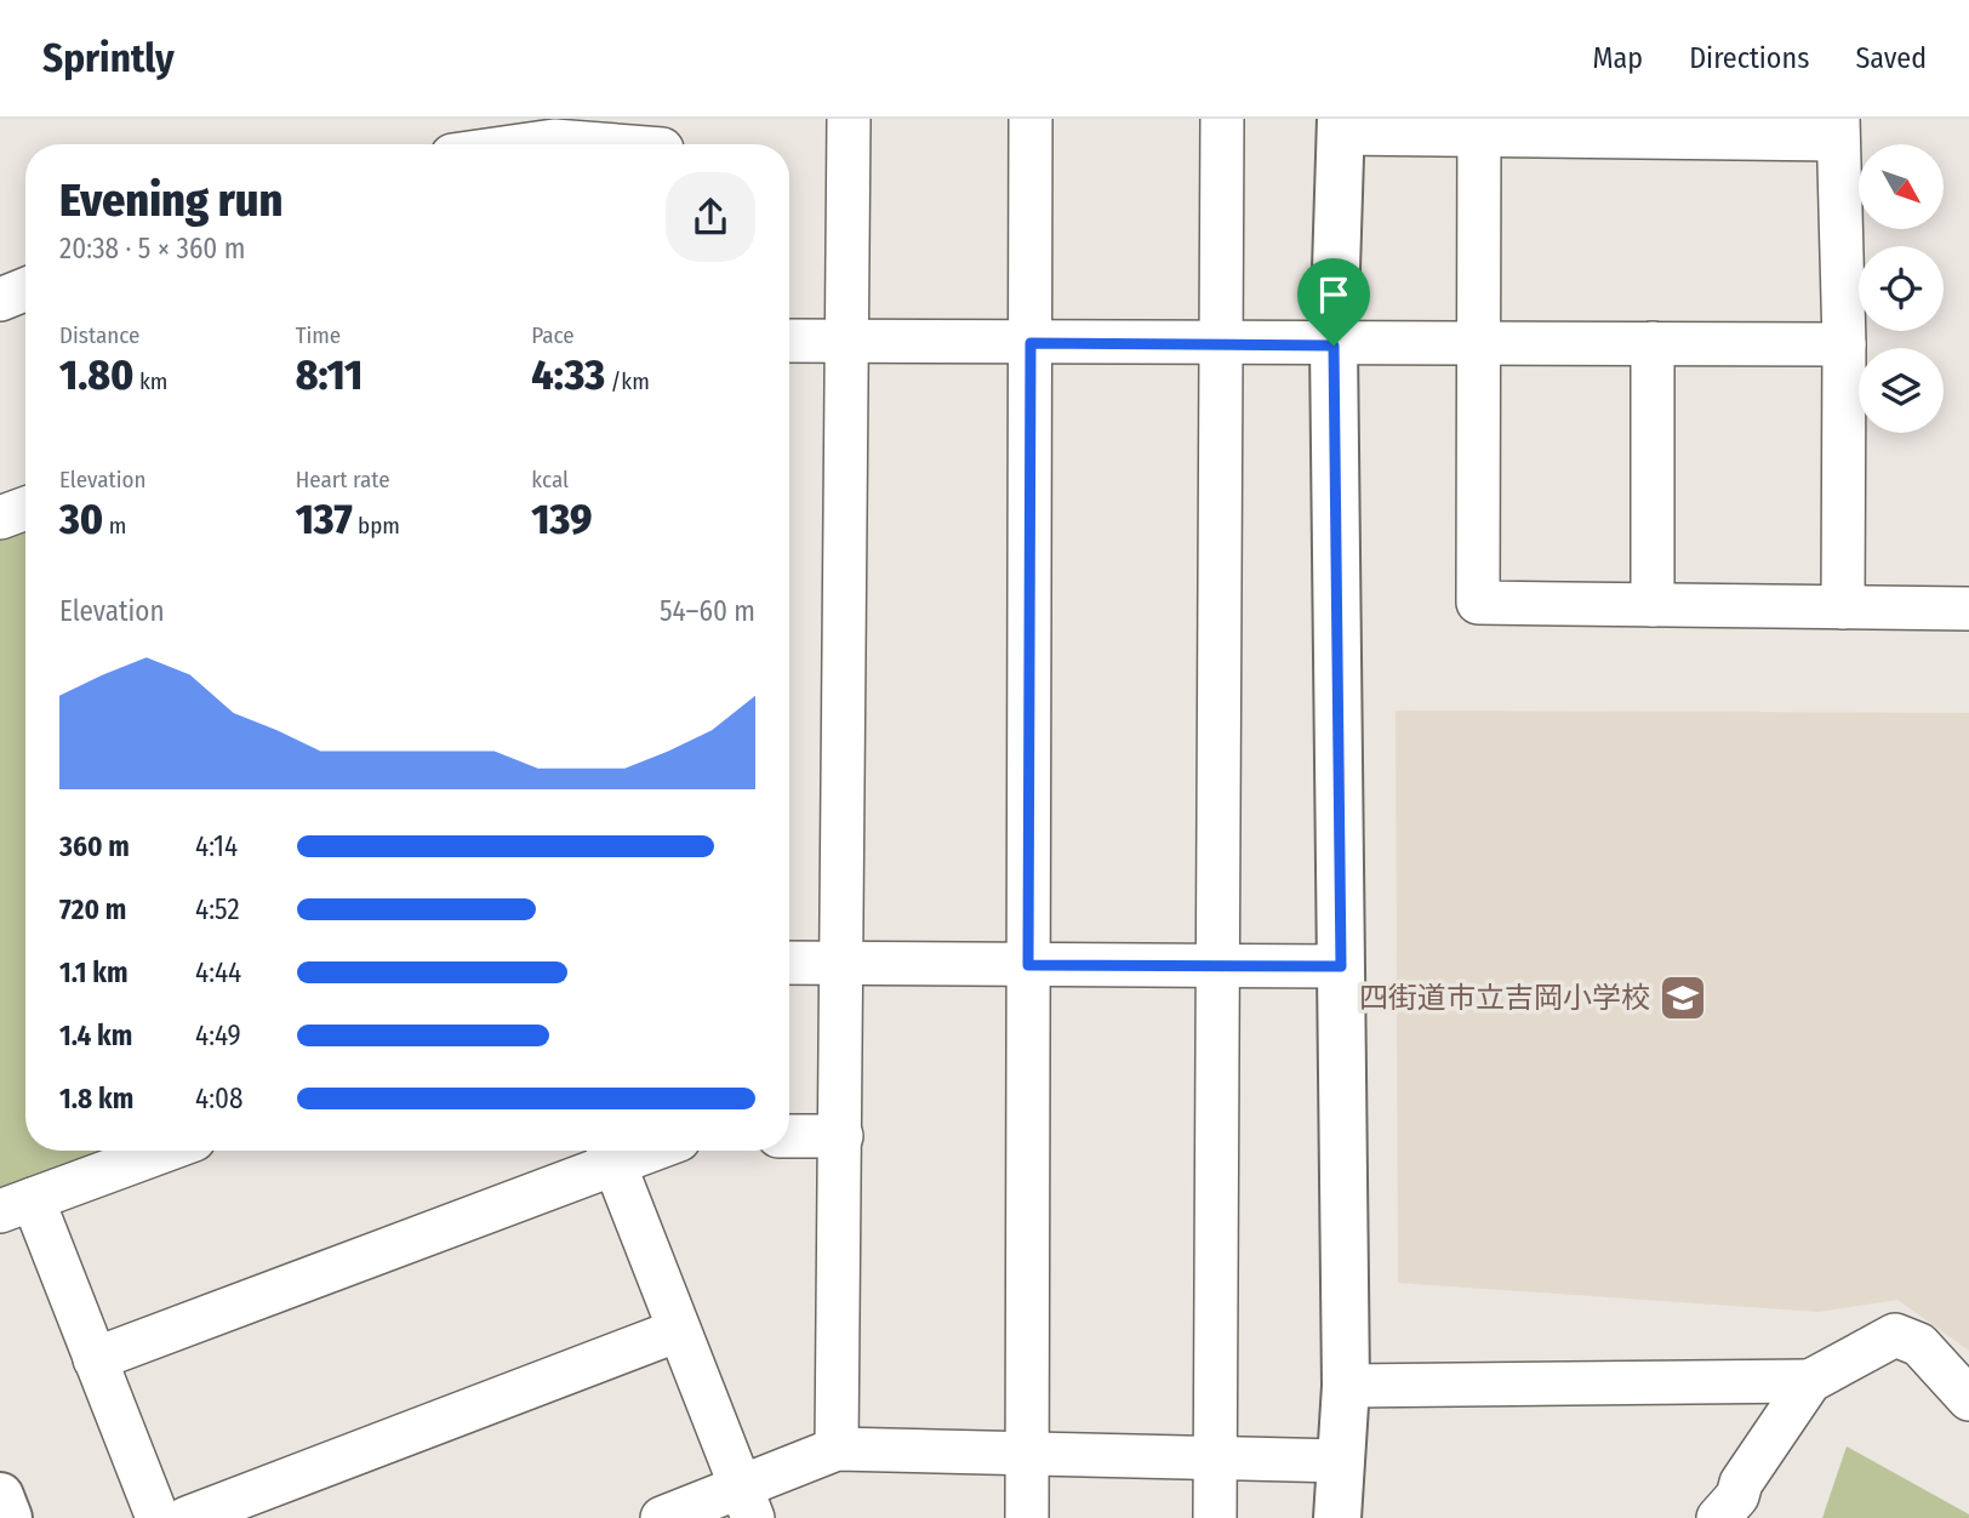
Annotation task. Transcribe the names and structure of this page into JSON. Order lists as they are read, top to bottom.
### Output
{
  "places": {
    "school or university": ["四街道市立吉岡小学校"]
  },
  "north": "bottom right",
  "page": {
    "header": "Sprintly",
    "nav": ["Map", "Directions", "Saved"],
    "heading": ["Evening run", "20:38 · 5 × 360 m"],
    "stats": [
      ["Distance", "1.80 km"],
      ["Time", "8:11"],
      ["Pace", "4:33 /km"],
      ["Elevation", "30 m"],
      ["Heart rate", "137 bpm"],
      ["kcal", "139"]
    ],
    "chart": ["Elevation", "54–60 m"],
    "list": [
      {
        "name": "360 m",
        "note": "4:14"
      },
      {
        "name": "720 m",
        "note": "4:52"
      },
      {
        "name": "1.1 km",
        "note": "4:44"
      },
      {
        "name": "1.4 km",
        "note": "4:49"
      },
      {
        "name": "1.8 km",
        "note": "4:08"
      }
    ]
  }
}
